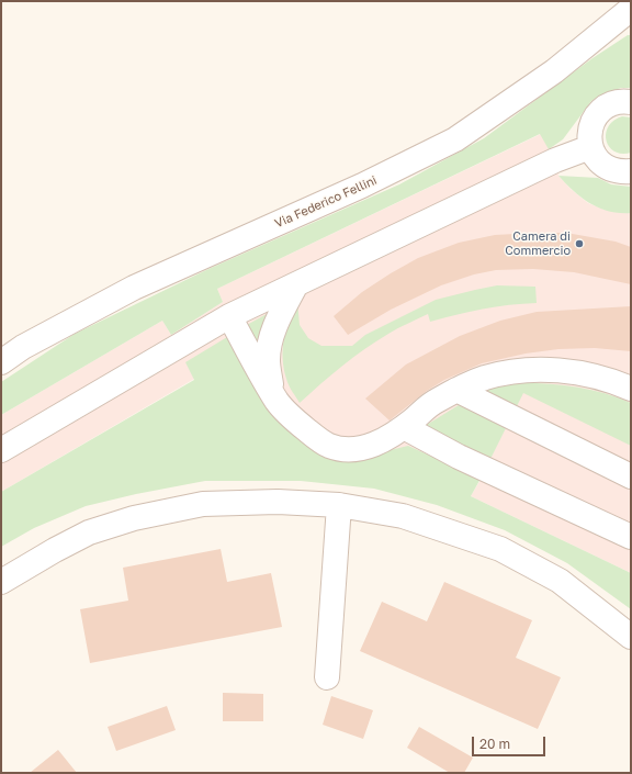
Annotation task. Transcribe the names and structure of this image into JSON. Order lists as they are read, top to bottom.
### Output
{
  "streets": {
    "street": ["Via Federico Fellini"]
  },
  "places": ["Camera di Commercio"],
  "scale_bar": "20 m"
}
